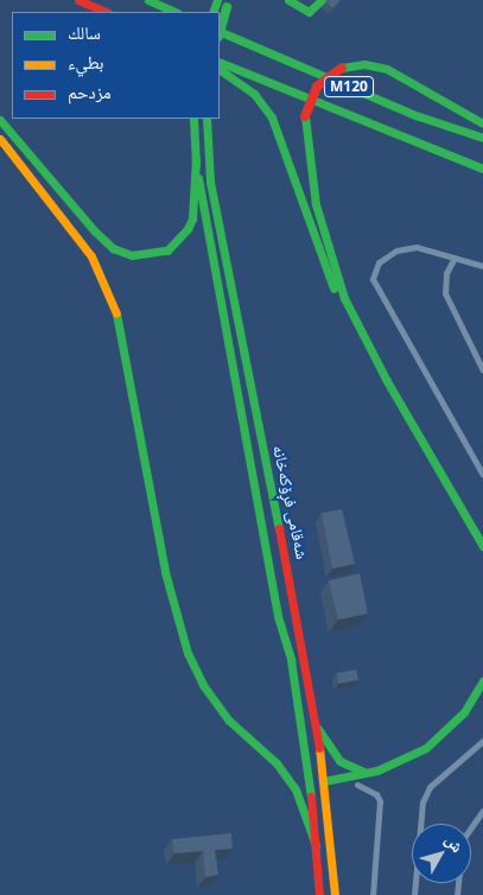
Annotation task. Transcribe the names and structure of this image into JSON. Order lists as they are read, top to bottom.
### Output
{
  "streets": {
    "main road": ["M120", "شەقامی فڕۆکەخانە"]
  },
  "legend": ["سالك", "بطيء", "مزدحم"],
  "north": "top right"
}
